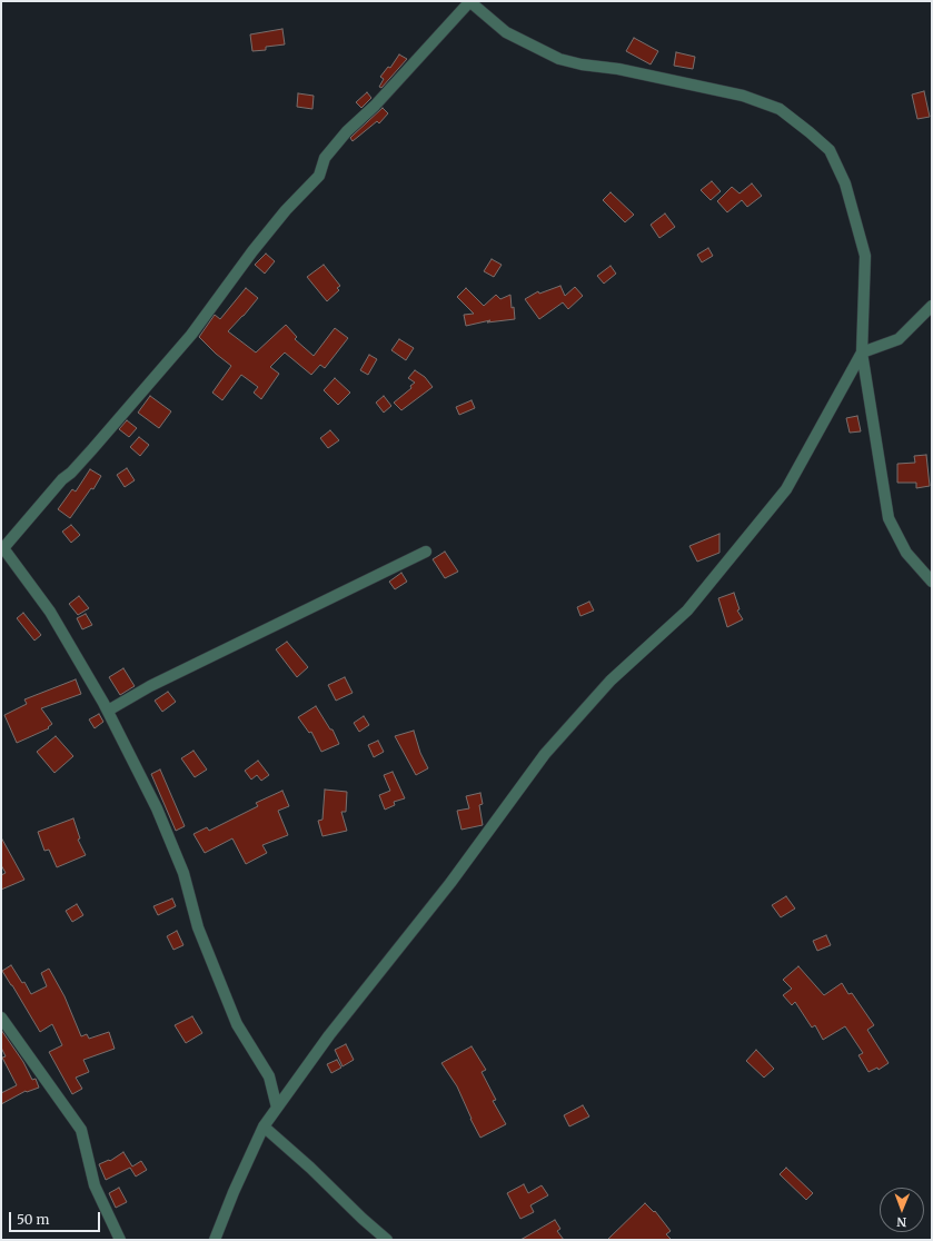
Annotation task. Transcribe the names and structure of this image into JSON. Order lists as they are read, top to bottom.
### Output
{
  "scale_bar": "50 m",
  "north": "bottom"
}
